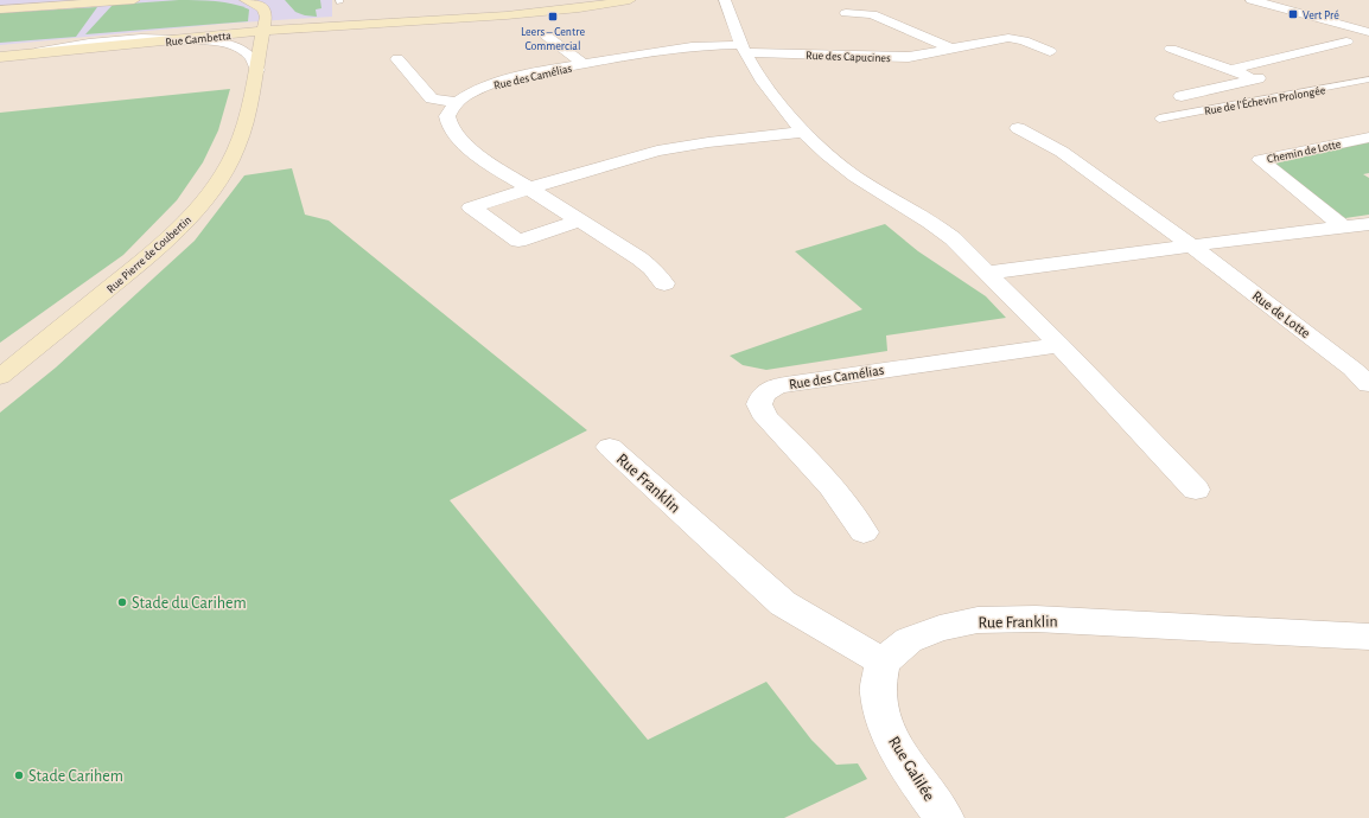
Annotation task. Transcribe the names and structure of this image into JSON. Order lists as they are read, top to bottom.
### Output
{
  "streets": {
    "street": [
      "Rue Gambetta",
      "Rue des Capucines",
      "Rue des Camélias",
      "Chemin de Lotte",
      "Rue Pierre de Coubertin",
      "Rue de Lotte",
      "Rue Franklin",
      "Rue Galilée"
    ],
    "lane": ["Rue de l'Échevin Prolongée"]
  },
  "crossings": [
    ["Rue Gambetta", "Rue Pierre de Coubertin"],
    ["Rue des Capucines", "Rue des Camélias"],
    ["Rue Franklin", "Rue Galilée"]
  ],
  "places": {
    "transit": ["Vert Pré", "Leers – Centre Commercial"],
    "other": ["Stade du Carihem", "Stade Carihem"]
  }
}
